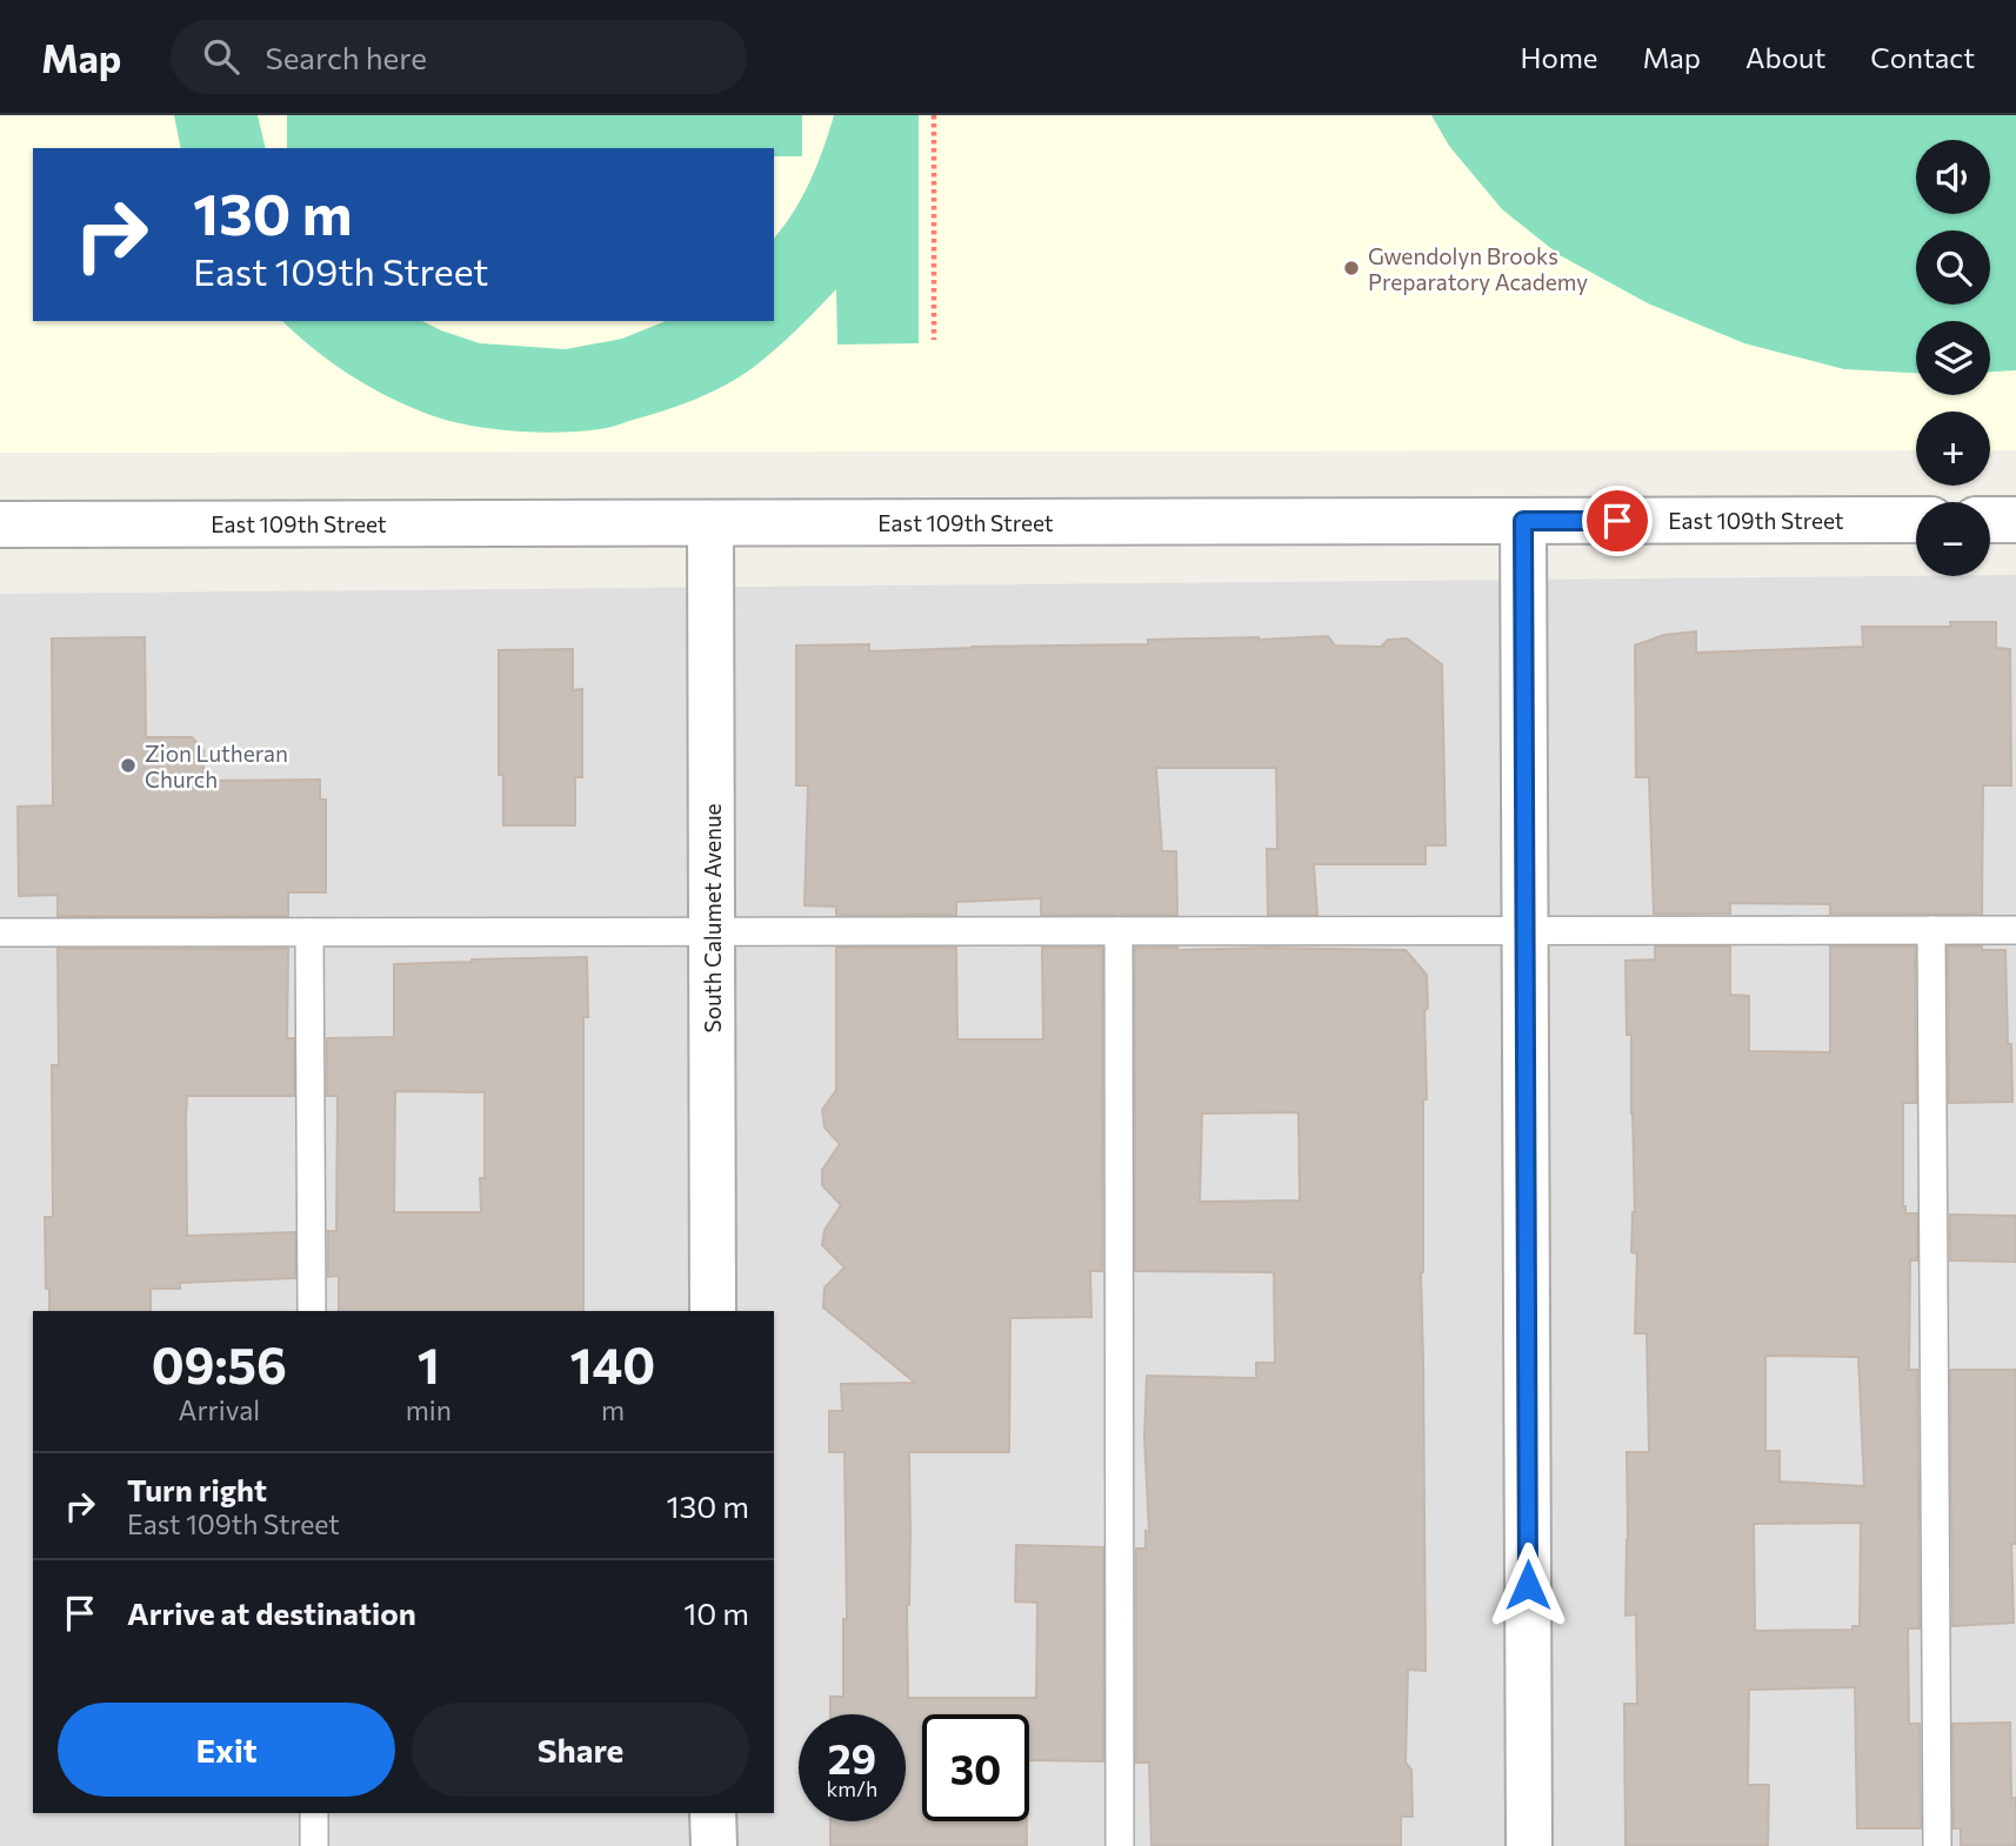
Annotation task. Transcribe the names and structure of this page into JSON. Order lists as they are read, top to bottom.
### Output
{
  "streets": {
    "street": ["East 109th Street", "South Calumet Avenue"]
  },
  "crossings": [
    ["East 109th Street", "South Calumet Avenue"]
  ],
  "places": ["Gwendolyn Brooks Preparatory Academy", "Zion Lutheran Church"],
  "page": {
    "header": "Map",
    "search": "Search here",
    "nav": [
      "Home",
      "Map",
      "About",
      "Contact"
    ],
    "map_buttons": ["+", "−"],
    "turn": ["130 m", "East 109th Street"],
    "eta": [
      "09:56",
      "Arrival",
      "1",
      "min",
      "140",
      "m"
    ],
    "list": [
      {
        "name": "Turn right",
        "note": "East 109th Street",
        "value": "130 m"
      },
      {
        "name": "Arrive at destination",
        "value": "10 m"
      }
    ],
    "buttons": ["Exit", "Share"],
    "speed": "29 km/h",
    "limit": "30"
  }
}
